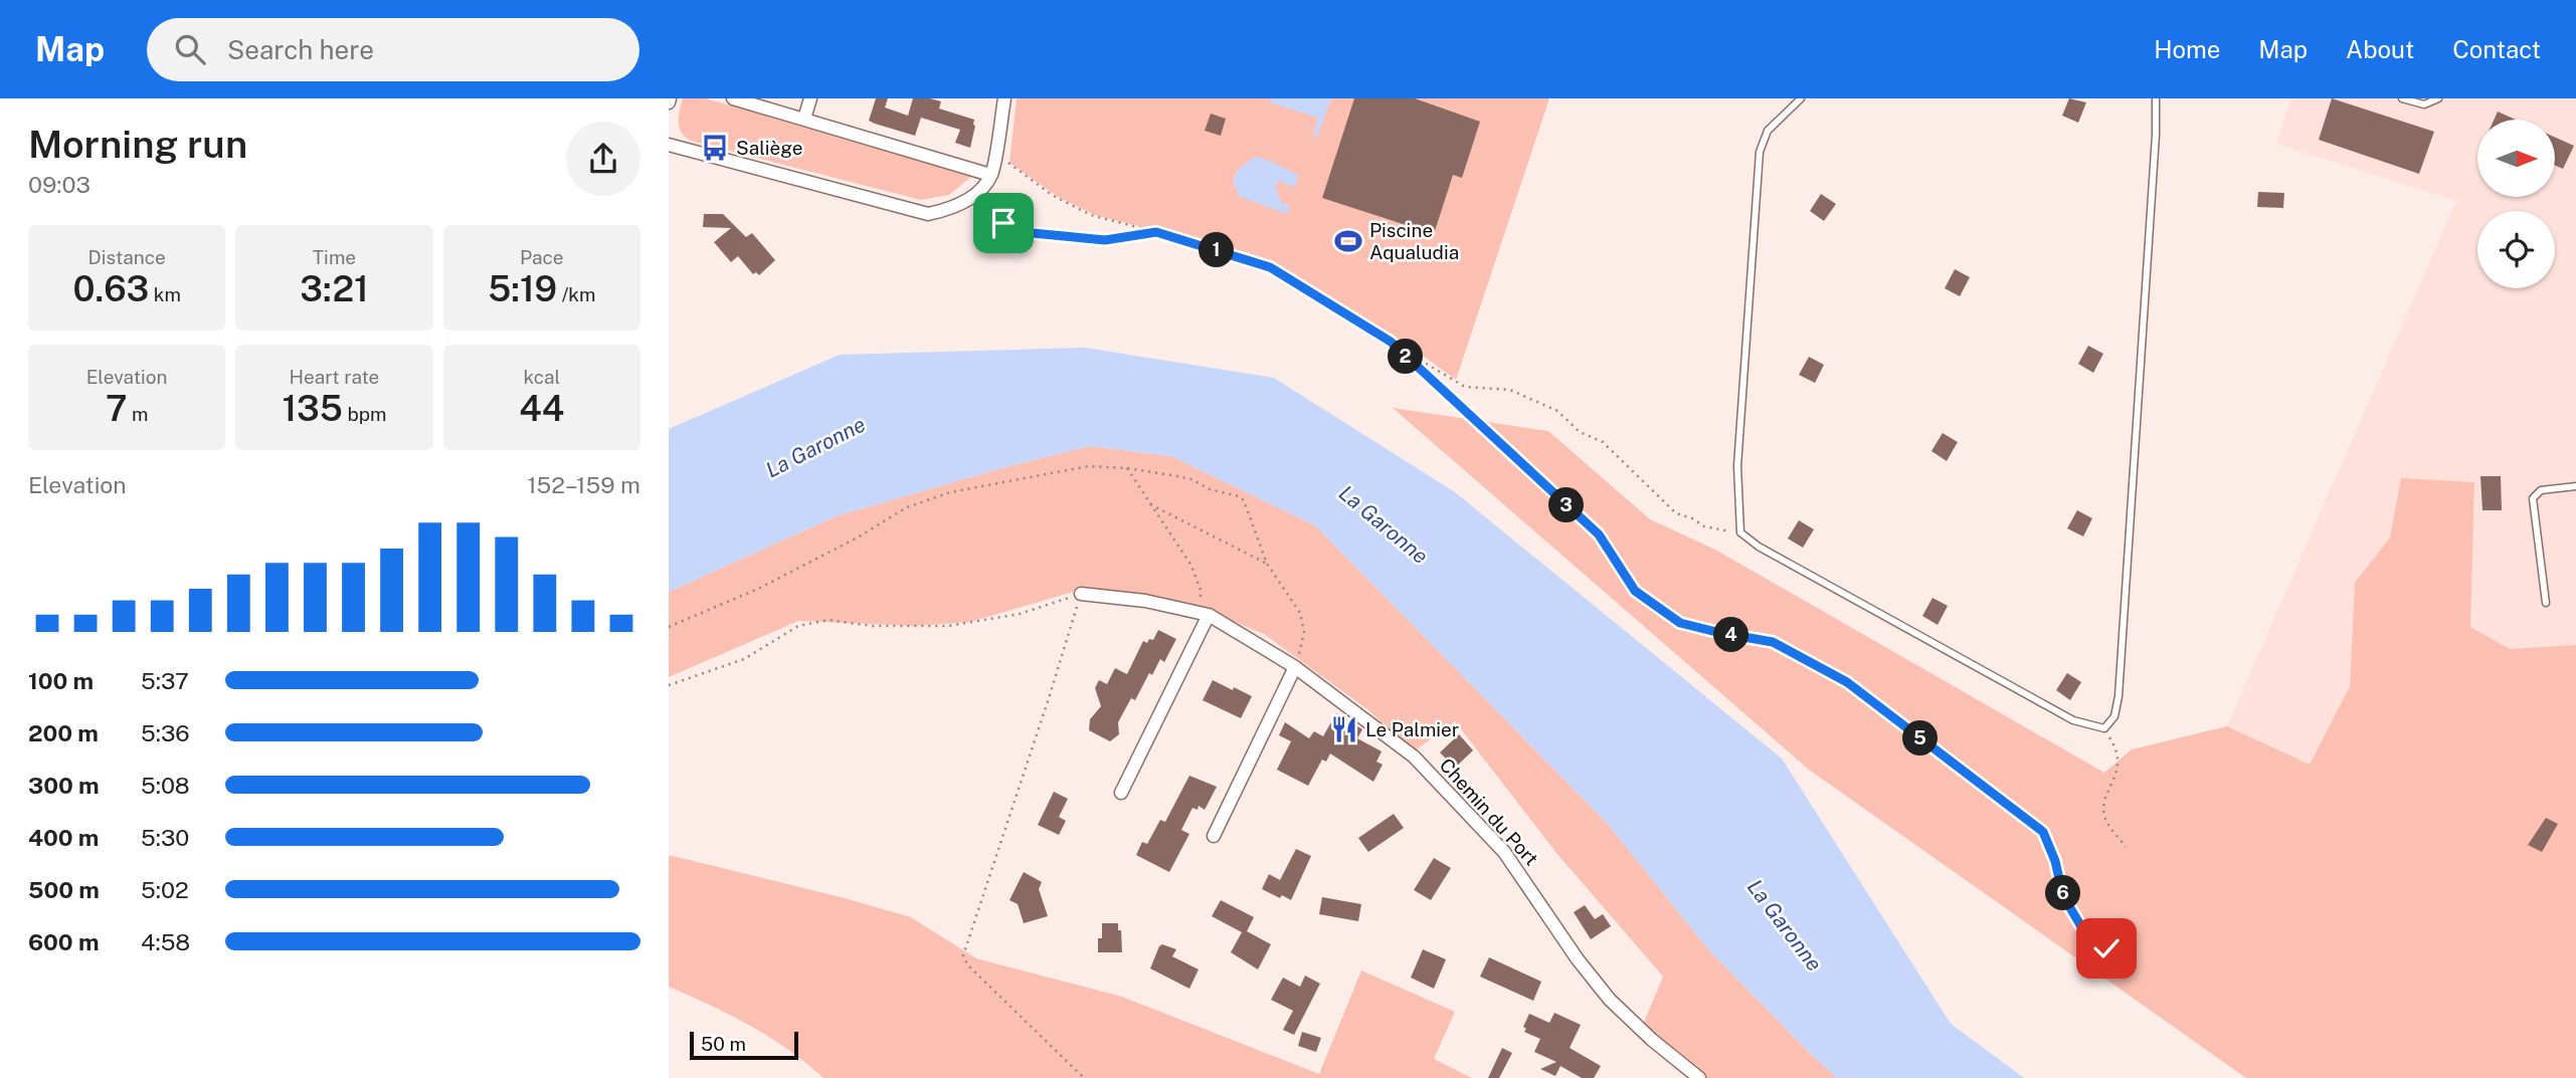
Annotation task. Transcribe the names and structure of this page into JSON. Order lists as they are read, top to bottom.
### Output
{
  "streets": {
    "street": ["Chemin du Port"]
  },
  "water": ["La Garonne"],
  "places": {
    "bus stop": ["Saliège"],
    "sports": ["Piscine Aqualudia"],
    "restaurant": ["Le Palmier"]
  },
  "scale_bar": "50 m",
  "north": "right",
  "page": {
    "header": "Map",
    "search": "Search here",
    "nav": [
      "Home",
      "Map",
      "About",
      "Contact"
    ],
    "heading": ["Morning run", "09:03"],
    "stats": [
      ["Distance", "0.63 km"],
      ["Time", "3:21"],
      ["Pace", "5:19 /km"],
      ["Elevation", "7 m"],
      ["Heart rate", "135 bpm"],
      ["kcal", "44"]
    ],
    "pins": [
      "1",
      "2",
      "3",
      "4",
      "5",
      "6"
    ],
    "chart": ["Elevation", "152–159 m"],
    "list": [
      {
        "name": "100 m",
        "note": "5:37"
      },
      {
        "name": "200 m",
        "note": "5:36"
      },
      {
        "name": "300 m",
        "note": "5:08"
      },
      {
        "name": "400 m",
        "note": "5:30"
      },
      {
        "name": "500 m",
        "note": "5:02"
      },
      {
        "name": "600 m",
        "note": "4:58"
      }
    ],
    "scale": "50 m"
  }
}
